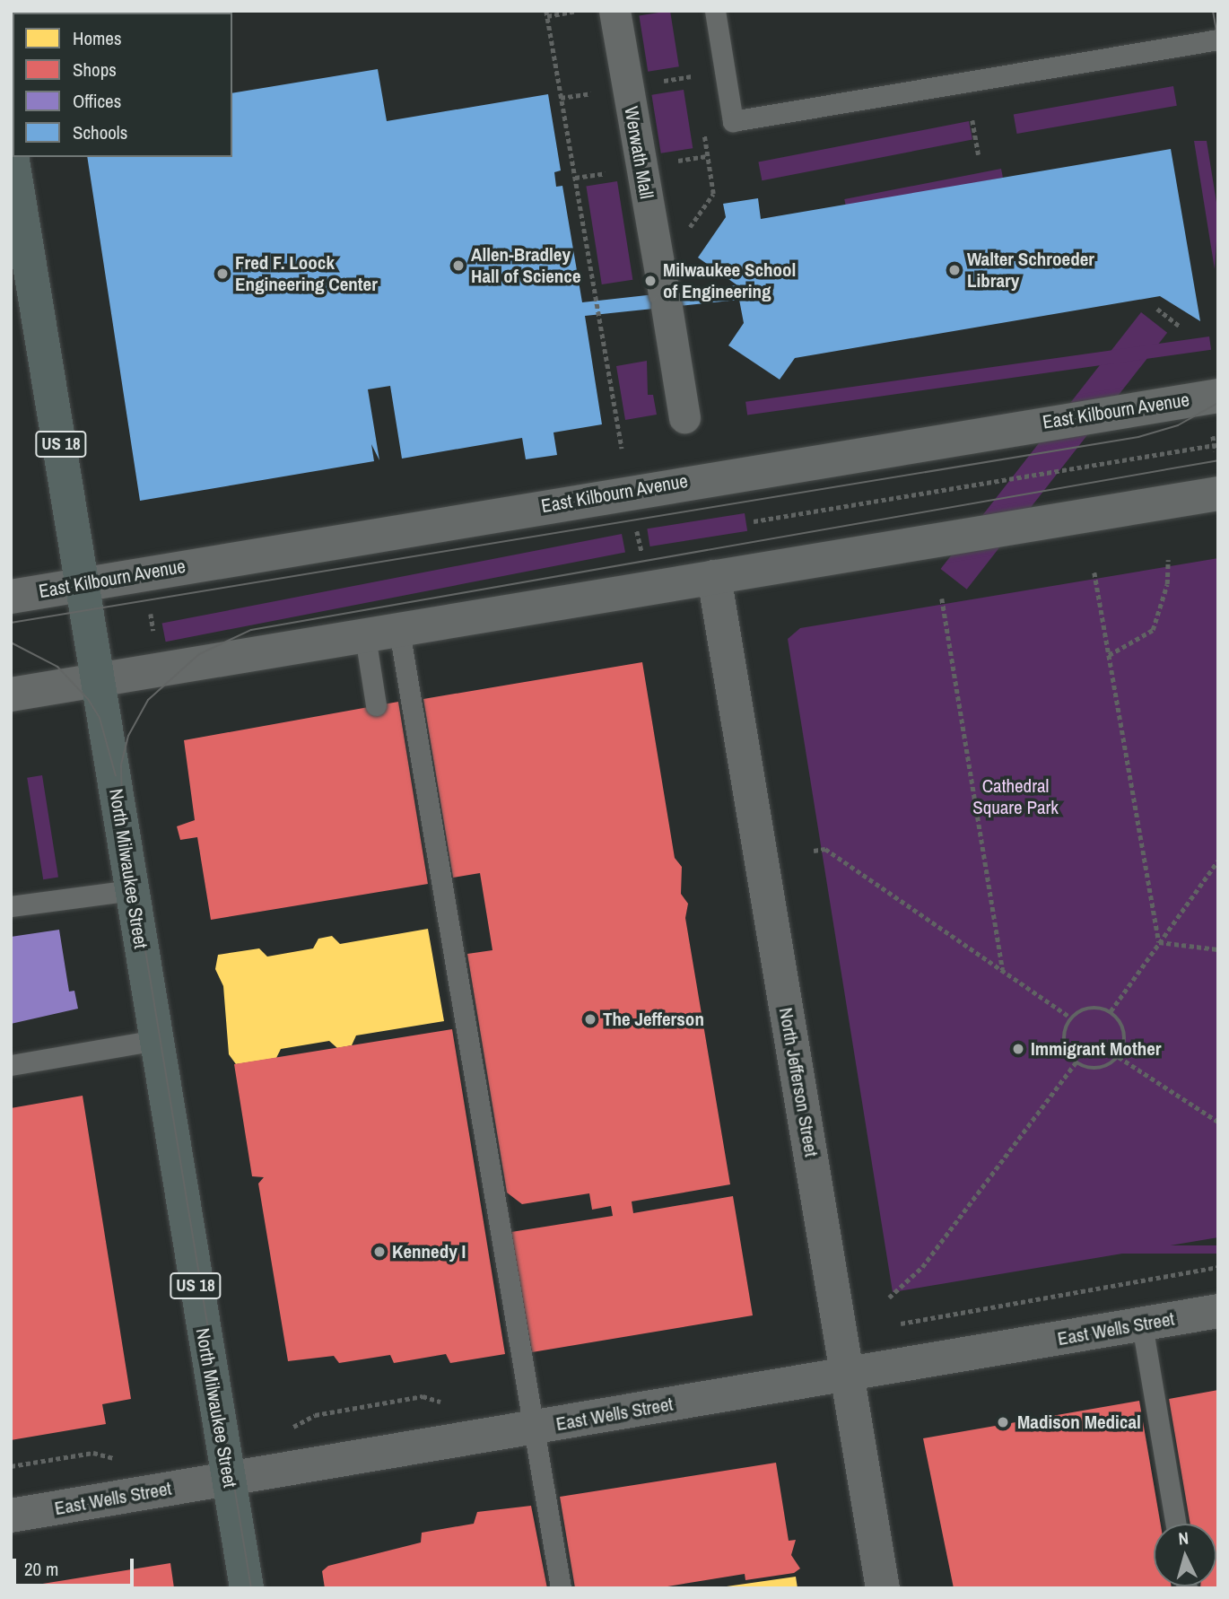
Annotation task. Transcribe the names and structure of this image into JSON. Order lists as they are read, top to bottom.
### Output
{
  "streets": {
    "main road": ["US 18", "North Milwaukee Street"],
    "street": [
      "Werwath Mall",
      "East Kilbourn Avenue",
      "North Jefferson Street",
      "East Wells Street"
    ]
  },
  "crossings": [
    ["East Kilbourn Avenue", "North Milwaukee Street"],
    ["North Milwaukee Street", "East Wells Street"],
    ["North Jefferson Street", "East Wells Street"]
  ],
  "parks": ["Cathedral Square Park"],
  "places": [
    "Allen-Bradley Hall of Science",
    "Walter Schroeder Library",
    "Fred F. Loock Engineering Center",
    "Milwaukee School of Engineering",
    "The Jefferson",
    "Immigrant Mother",
    "Kennedy I",
    "Madison Medical"
  ],
  "legend": [
    "Homes",
    "Shops",
    "Offices",
    "Schools"
  ],
  "scale_bar": "20 m",
  "north": "top"
}
